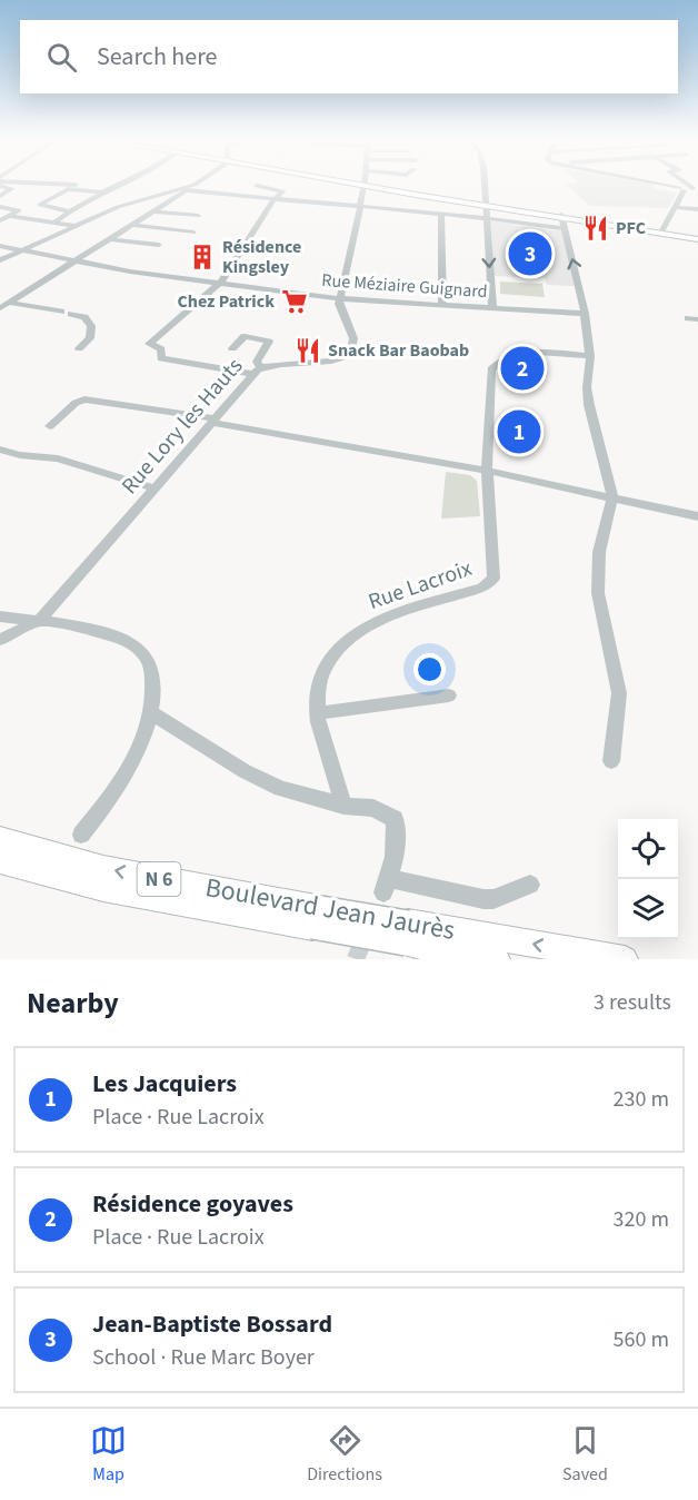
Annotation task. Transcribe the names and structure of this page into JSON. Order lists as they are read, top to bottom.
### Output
{
  "streets": {
    "main road": ["N 6", "Boulevard Jean Jaurès"],
    "street": ["Rue Méziaire Guignard", "Rue Lory les Hauts", "Rue Lacroix"]
  },
  "crossings": [
    ["Rue Méziaire Guignard", "Rue Lory les Hauts"]
  ],
  "places": {
    "restaurant": ["PFC", "Snack Bar Baobab"],
    "building": ["Résidence Kingsley"],
    "supermarket": ["Chez Patrick"]
  },
  "page": {
    "search": "Search here",
    "pins": ["3", "2", "1"],
    "heading": ["Nearby", "3 results"],
    "list": [
      {
        "mark": "1",
        "name": "Les Jacquiers",
        "note": "Place · Rue Lacroix",
        "value": "230 m"
      },
      {
        "mark": "2",
        "name": "Résidence goyaves",
        "note": "Place · Rue Lacroix",
        "value": "320 m"
      },
      {
        "mark": "3",
        "name": "Jean-Baptiste Bossard",
        "note": "School · Rue Marc Boyer",
        "value": "560 m"
      }
    ],
    "nav": ["Map", "Directions", "Saved"]
  }
}
